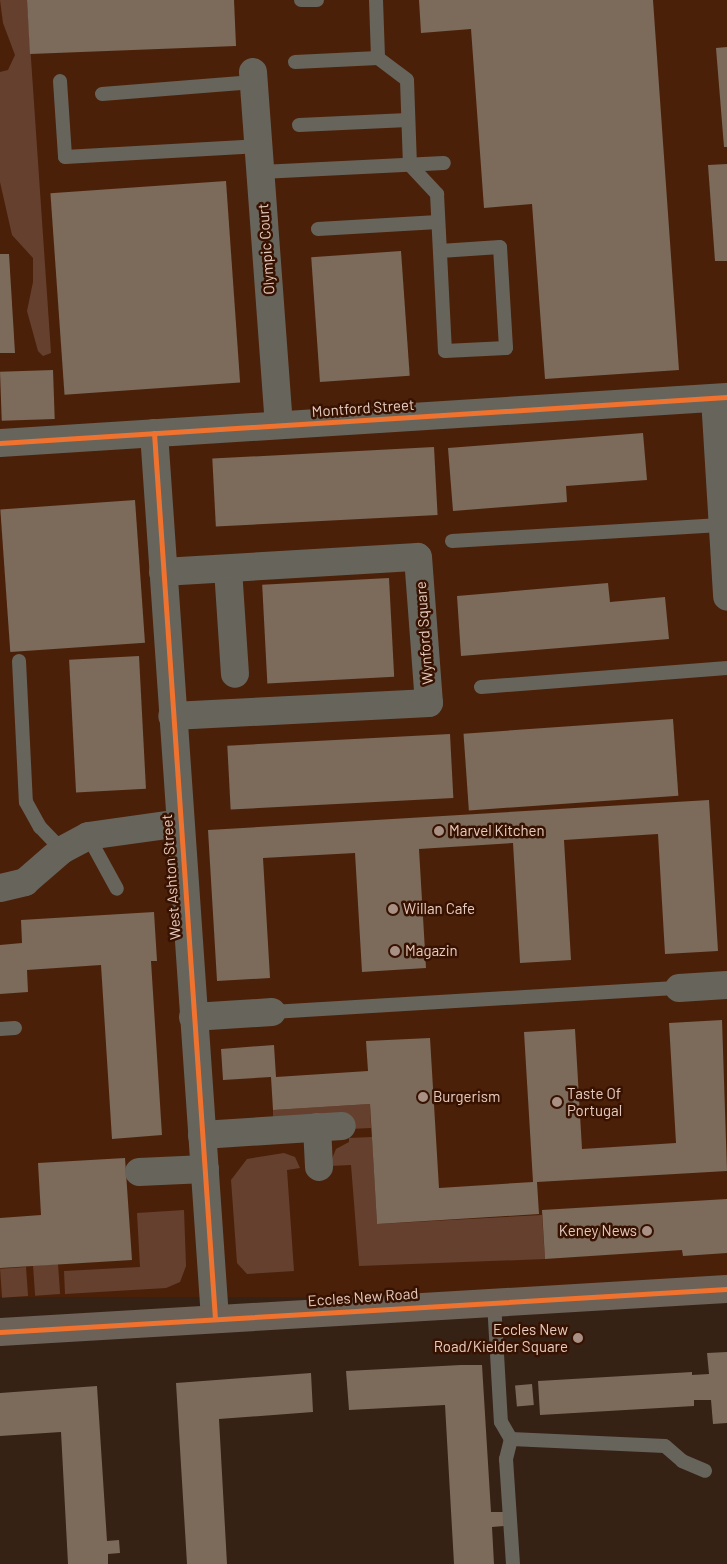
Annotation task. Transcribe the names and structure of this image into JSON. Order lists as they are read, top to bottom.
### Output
{
  "streets": {
    "main road": ["Eccles New Road"],
    "street": [
      "Olympic Court",
      "Montford Street",
      "Wynford Square",
      "West Ashton Street"
    ]
  },
  "crossings": [
    ["Olympic Court", "Montford Street"],
    ["Montford Street", "West Ashton Street"],
    ["Wynford Square", "West Ashton Street"],
    ["West Ashton Street", "Eccles New Road"]
  ],
  "places": [
    "Marvel Kitchen",
    "Willan Cafe",
    "Magazin",
    "Burgerism",
    "Taste Of Portugal",
    "Keney News",
    "Eccles New Road/Kielder Square"
  ]
}
